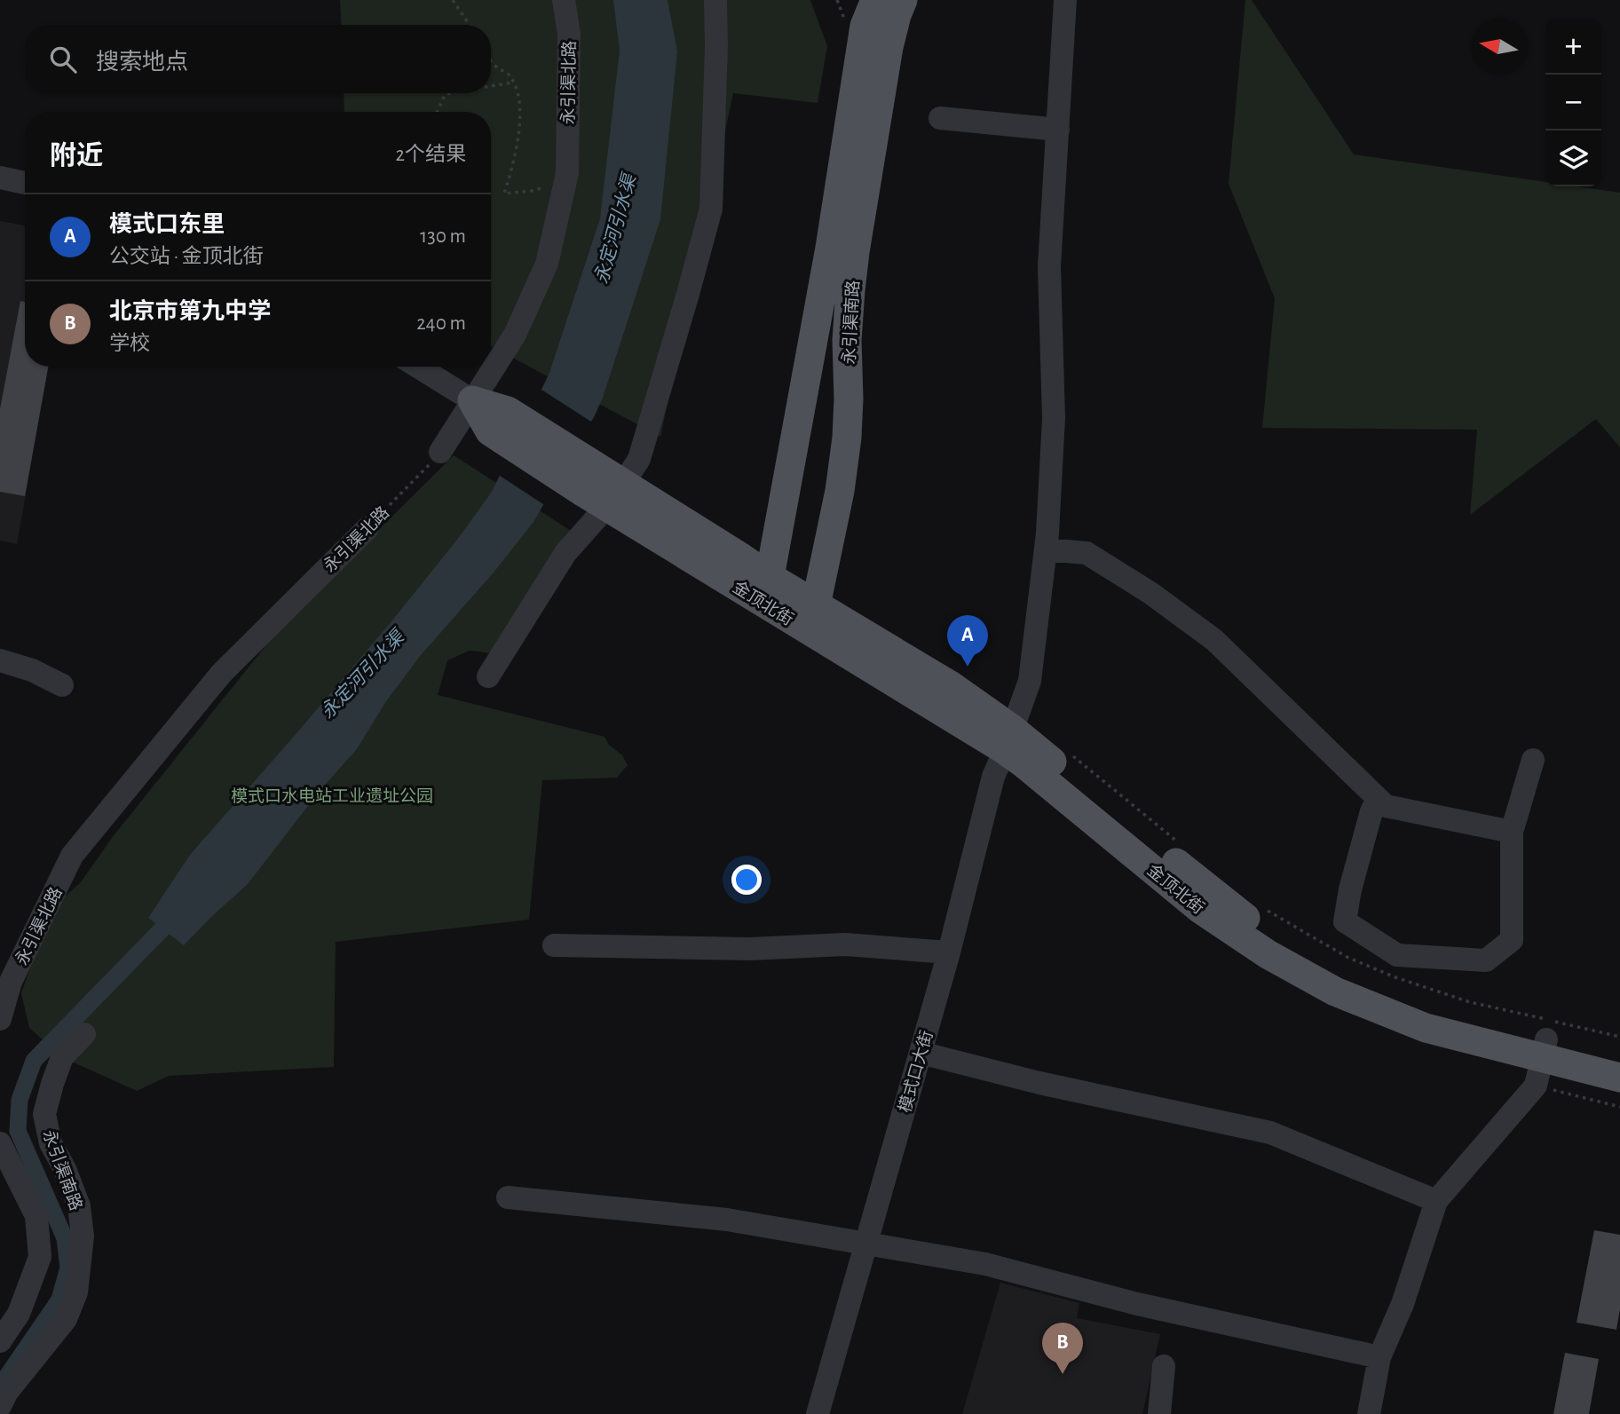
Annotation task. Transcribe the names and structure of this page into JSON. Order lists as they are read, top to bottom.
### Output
{
  "streets": {
    "main road": ["永引渠南路", "金顶北街"],
    "street": ["永引渠北路", "模式口大街"]
  },
  "crossings": [
    ["永引渠北路", "金顶北街"],
    ["永引渠南路", "金顶北街"],
    ["金顶北街", "模式口大街"]
  ],
  "water": ["永定河引水渠"],
  "parks": ["模式口水电站工业遗址公园"],
  "north": "left",
  "page": {
    "map_buttons": ["+", "−"],
    "search": "搜索地点",
    "heading": ["附近", "2个结果"],
    "list": [
      {
        "mark": "A",
        "name": "模式口东里",
        "note": "公交站 · 金顶北街",
        "value": "130 m"
      },
      {
        "mark": "B",
        "name": "北京市第九中学",
        "note": "学校",
        "value": "240 m"
      }
    ],
    "pins": ["A", "B"]
  }
}
